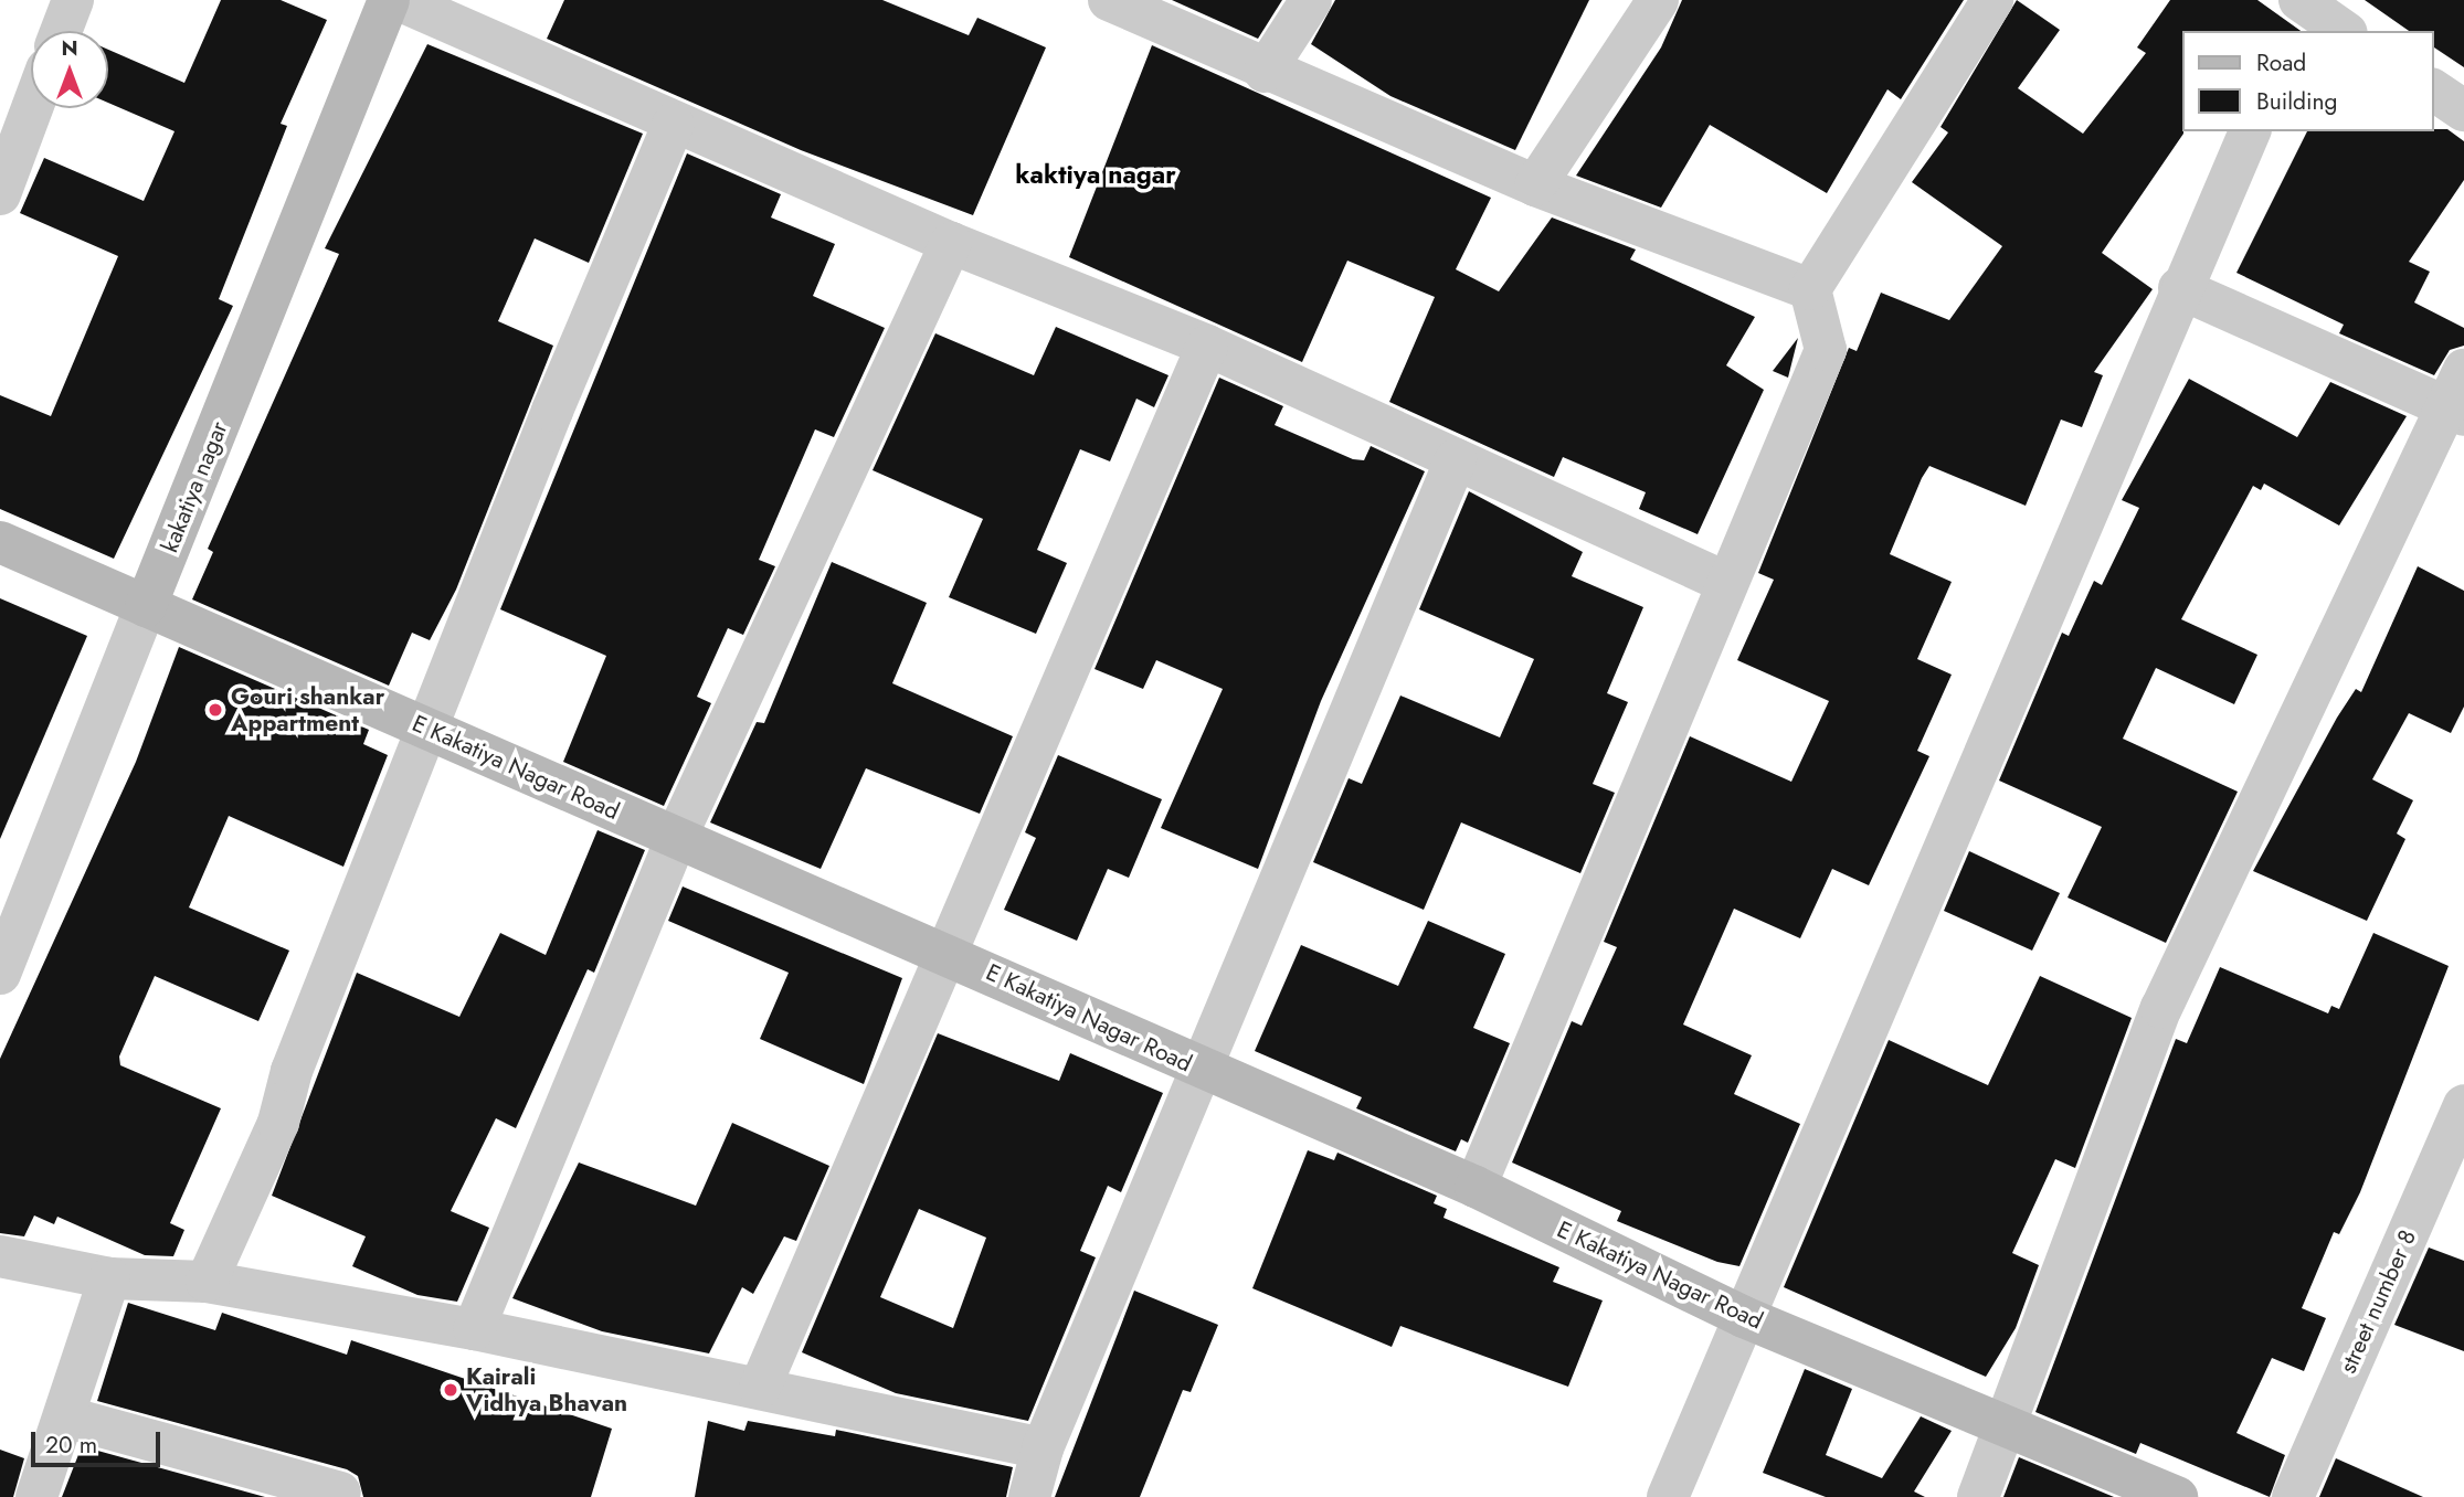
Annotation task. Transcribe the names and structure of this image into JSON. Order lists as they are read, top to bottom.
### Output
{
  "streets": {
    "street": ["kakatiya nagar", "E Kakatiya Nagar Road", "street number 8"]
  },
  "crossings": [
    ["kakatiya nagar", "E Kakatiya Nagar Road"]
  ],
  "districts": ["kaktiya nagar"],
  "places": ["Gouri shankar Appartment", "Kairali Vidhya Bhavan"],
  "legend": ["Road", "Building"],
  "scale_bar": "20 m",
  "north": "top"
}
